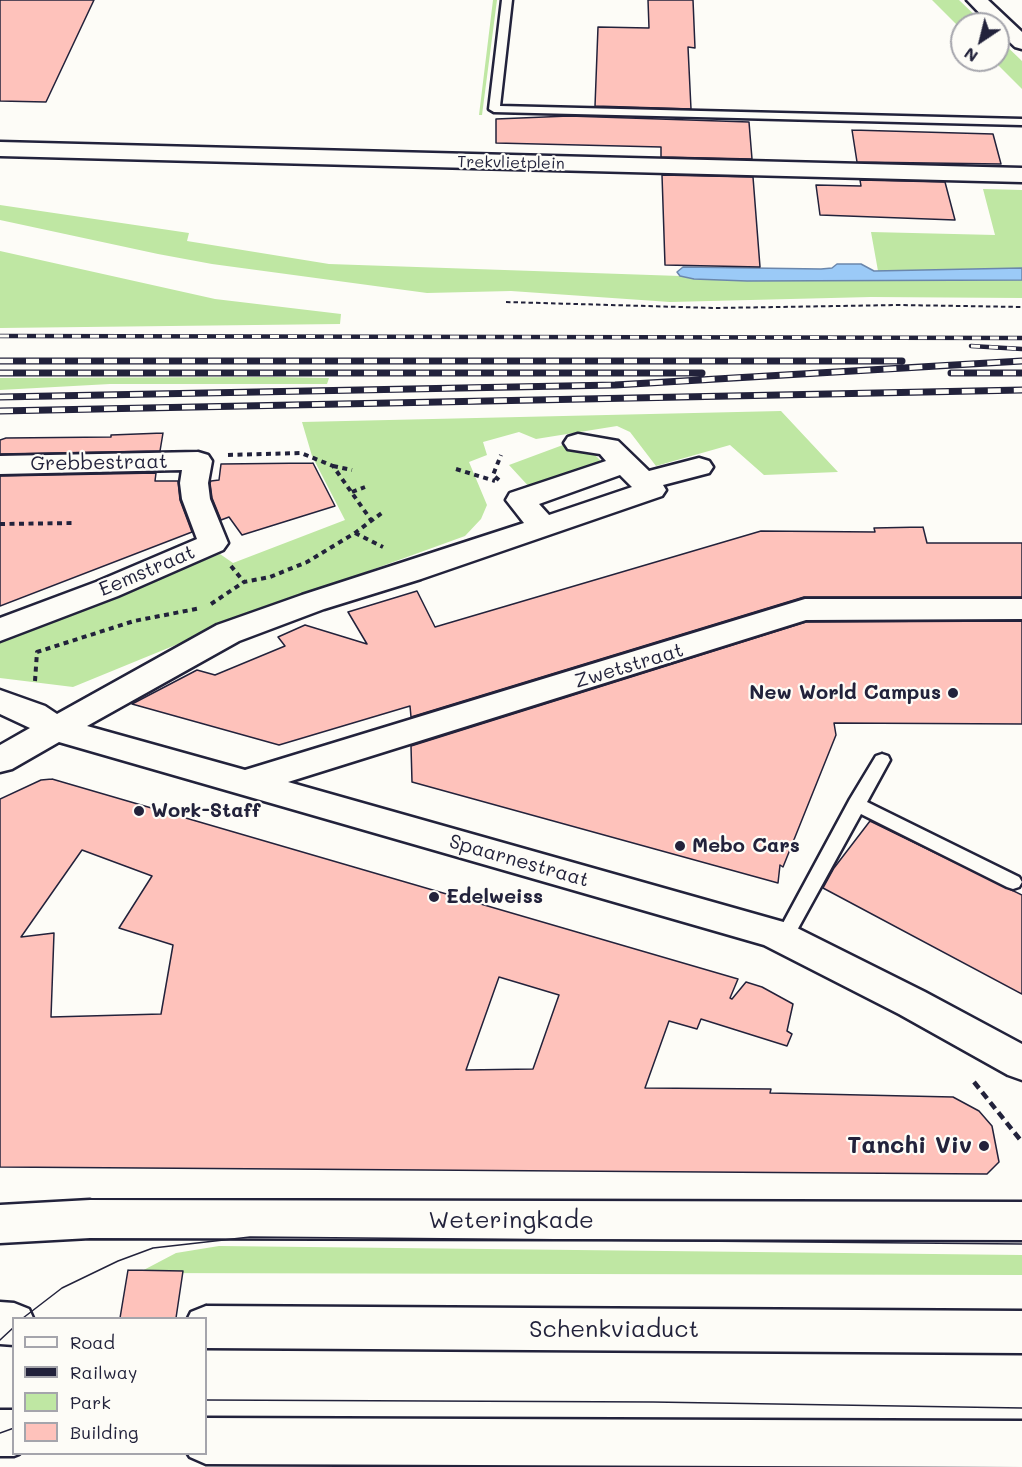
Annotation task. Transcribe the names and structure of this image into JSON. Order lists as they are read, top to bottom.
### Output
{
  "streets": {
    "street": [
      "Trekvlietplein",
      "Grebbestraat",
      "Eemstraat",
      "Zwetstraat",
      "Spaarnestraat",
      "Weteringkade",
      "Schenkviaduct"
    ]
  },
  "crossings": [
    ["Grebbestraat", "Eemstraat"],
    ["Zwetstraat", "Spaarnestraat"]
  ],
  "places": [
    "New World Campus",
    "Work-Staff",
    "Mebo Cars",
    "Edelweiss",
    "Tanchi Viv"
  ],
  "legend": [
    "Road",
    "Railway",
    "Park",
    "Building"
  ],
  "north": "bottom left"
}
